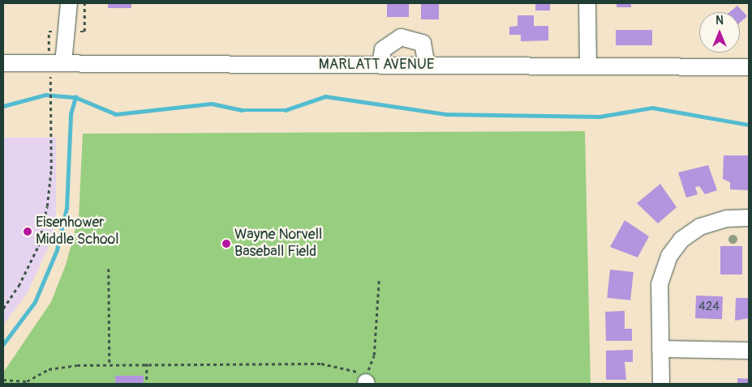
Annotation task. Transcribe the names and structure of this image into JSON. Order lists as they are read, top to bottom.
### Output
{
  "streets": {
    "street": ["MARLATT AVENUE"]
  },
  "places": ["Eisenhower Middle School", "Wayne Norvell Baseball Field"],
  "house_numbers": ["424"],
  "north": "top"
}
